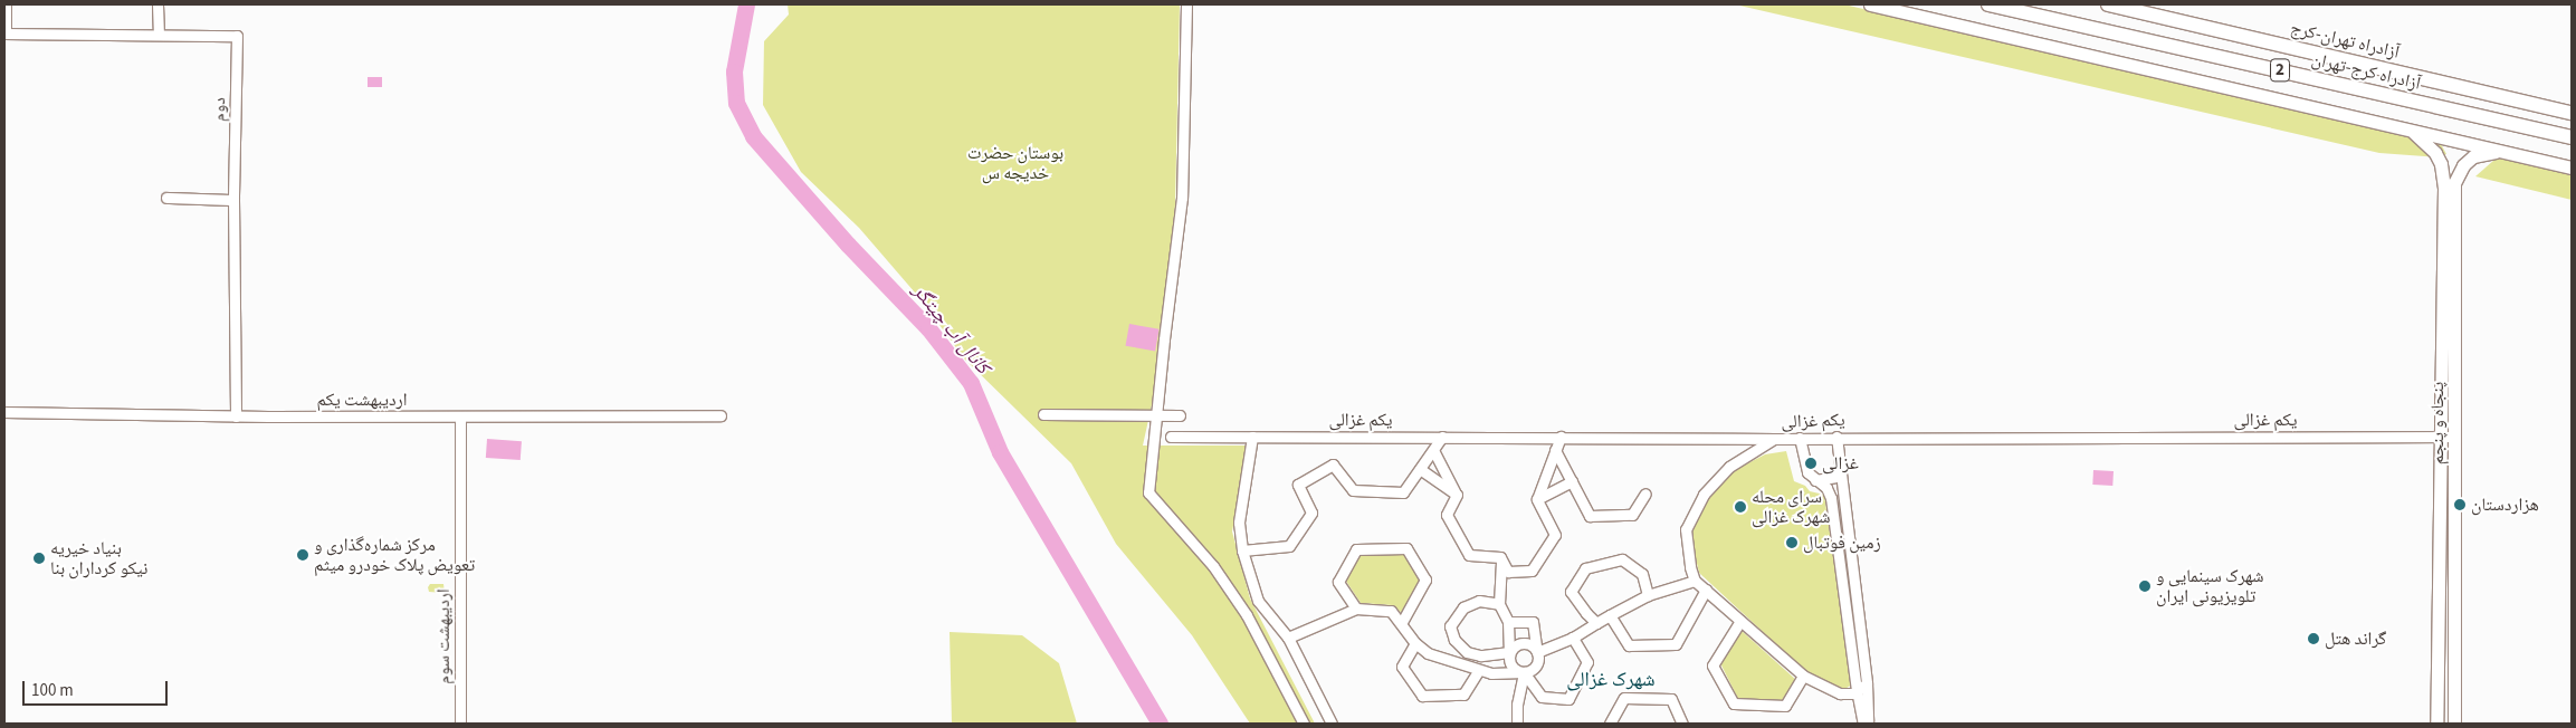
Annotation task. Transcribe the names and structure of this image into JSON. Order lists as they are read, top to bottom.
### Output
{
  "streets": {
    "highway": ["آزادراه تهران-کرج", "2", "آزادراه کرج-تهران"],
    "main road": ["پنجاه و پنجم"],
    "street": [
      "دوم",
      "اردیبهشت یکم",
      "یکم غزالی",
      "اردیبهشت سوم"
    ]
  },
  "crossings": [
    ["دوم", "اردیبهشت یکم"],
    ["اردیبهشت یکم", "اردیبهشت سوم"],
    ["یکم غزالی", "پنجاه و پنجم"]
  ],
  "districts": ["شهرک غزالی"],
  "water": ["کانال آب چیتگر"],
  "parks": ["بوستان حضرت خدیجه س"],
  "places": [
    "غزالی",
    "هزاردستان",
    "سرای محله شهرک غزالی",
    "زمین فوتبال",
    "مرکز شماره‌گذاری و تعویض پلاک خودرو میثم",
    "بنیاد خیریه نیکو کرداران بنا",
    "شهرک سینمایی و تلویزیونی ایران",
    "گراند هتل"
  ],
  "scale_bar": "100 m"
}
